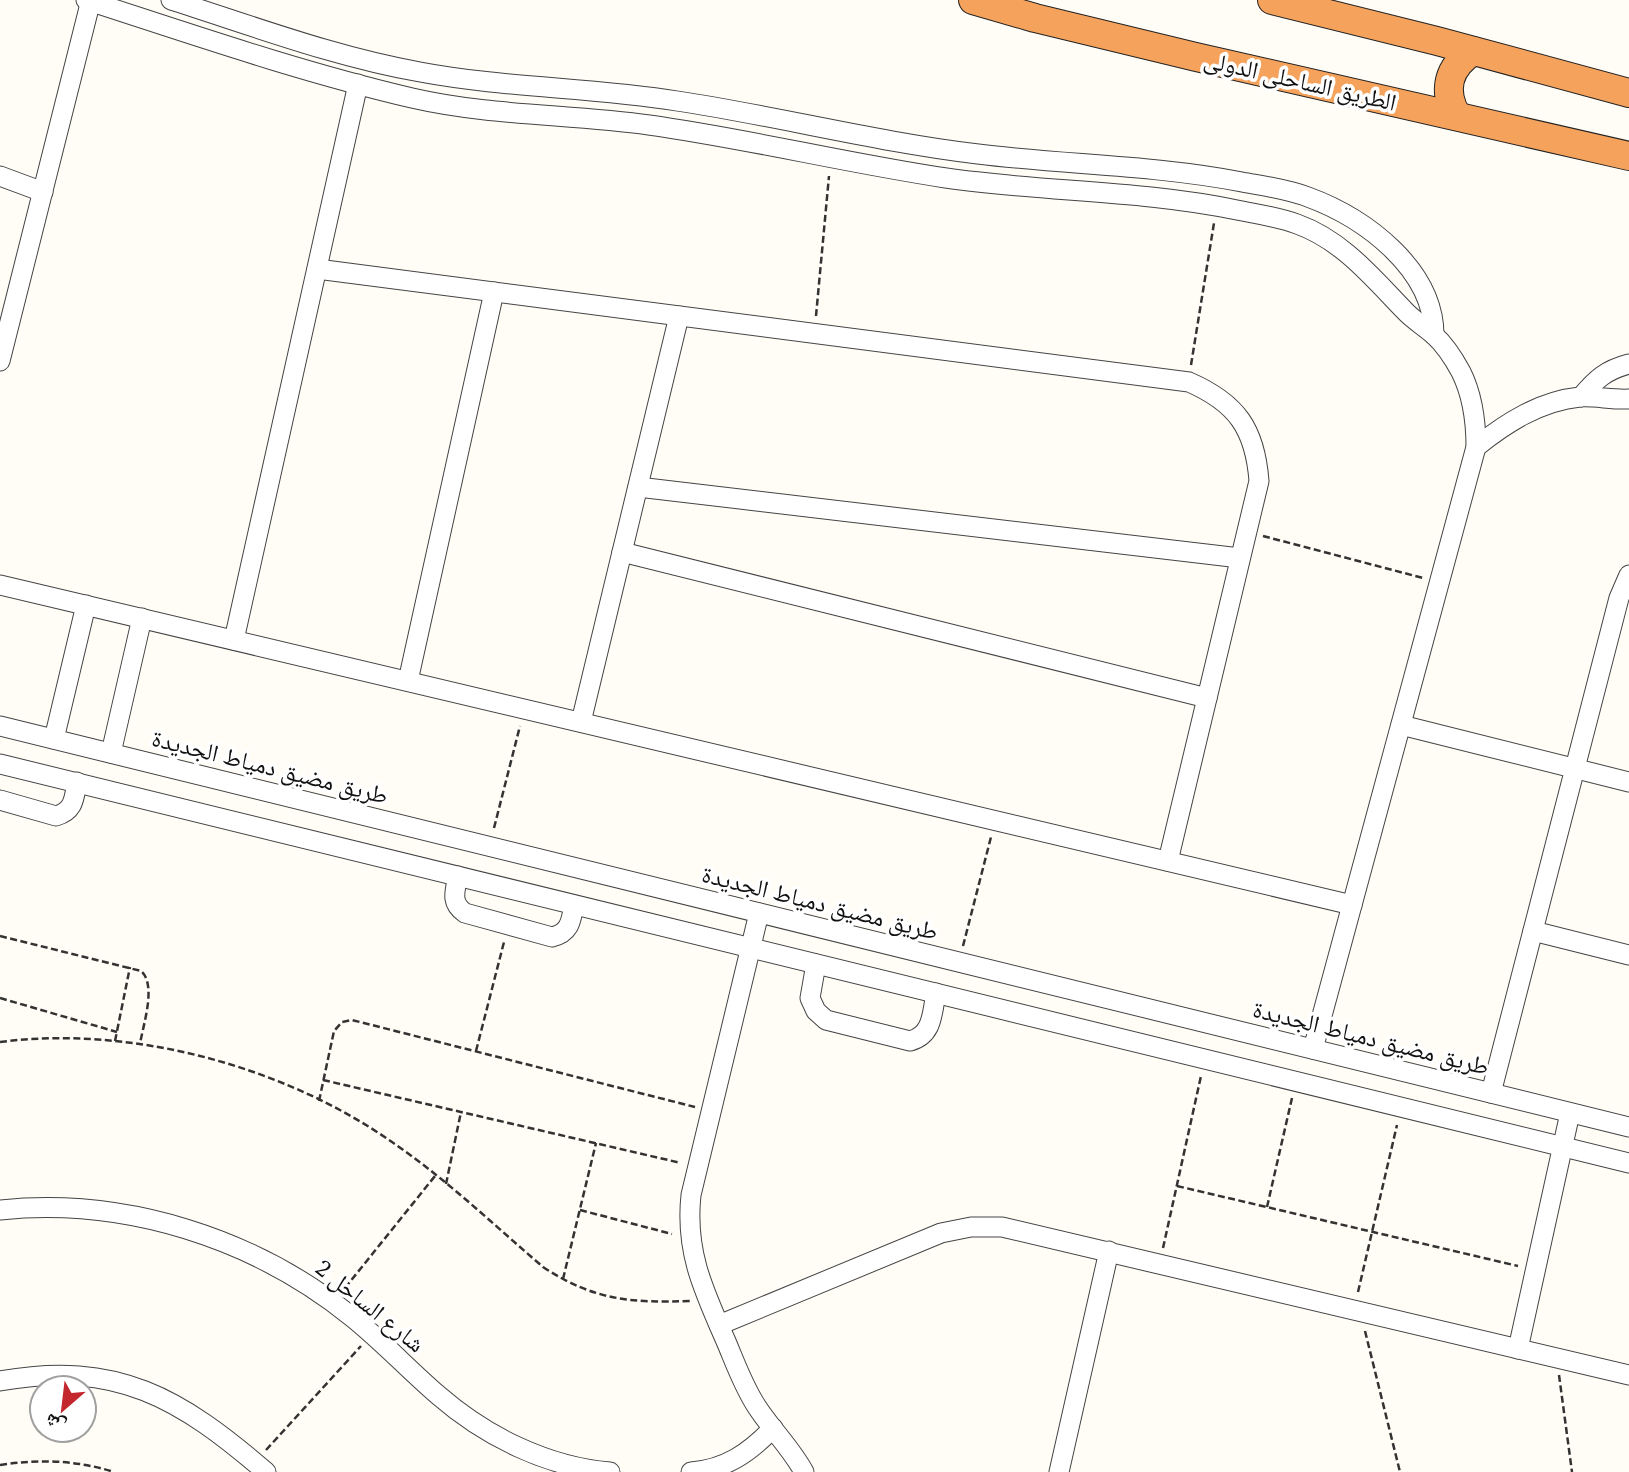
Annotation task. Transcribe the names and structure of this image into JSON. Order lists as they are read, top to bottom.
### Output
{
  "streets": {
    "highway": ["الطريق الساحلى الدولى"],
    "street": ["طريق مضيق دمياط الجديدة", "شارع الساحل 2"]
  },
  "north": "bottom left"
}
